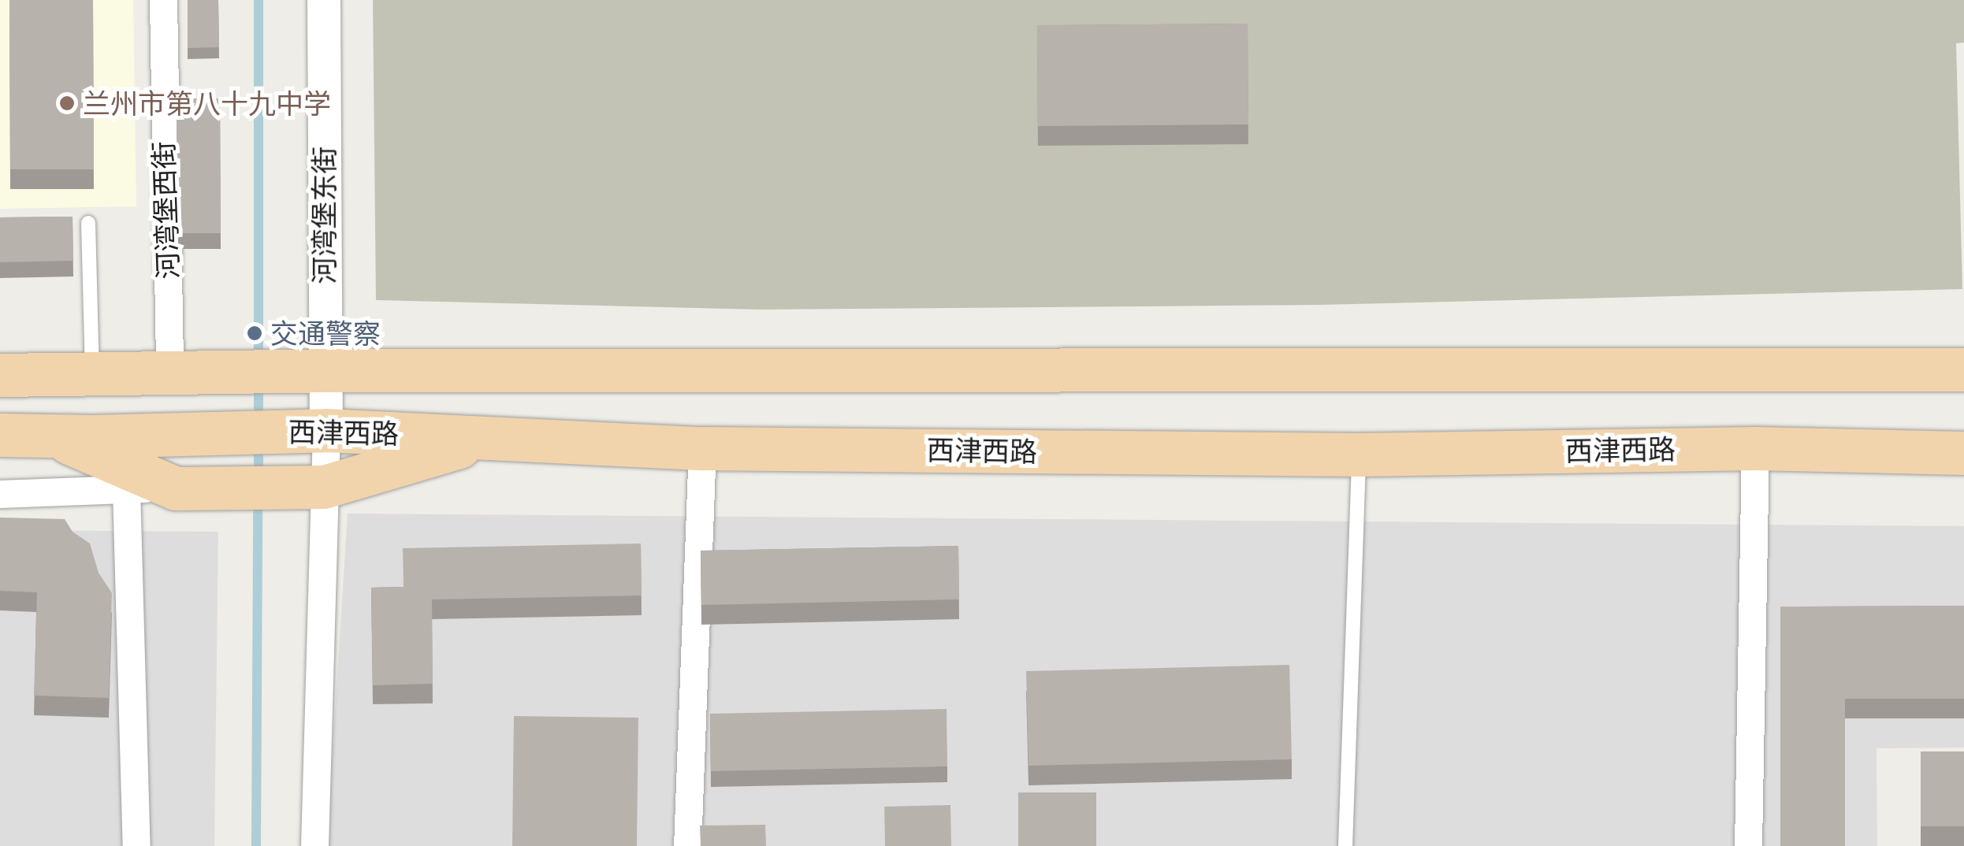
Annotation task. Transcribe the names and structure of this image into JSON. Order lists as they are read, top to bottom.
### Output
{
  "streets": {
    "main road": ["西津西路"],
    "street": ["河湾堡西街", "河湾堡东街"]
  },
  "crossings": [
    ["河湾堡东街", "西津西路"]
  ],
  "places": ["兰州市第八十九中学", "交通警察"]
}
